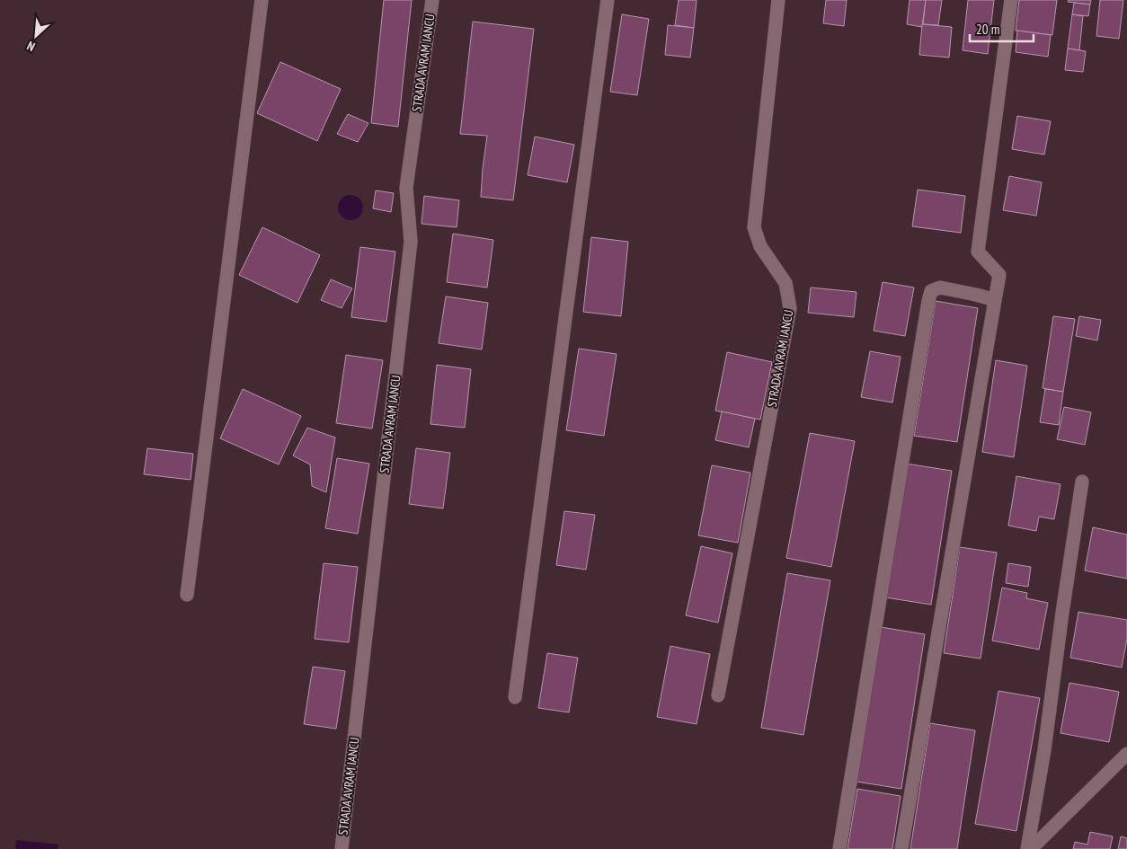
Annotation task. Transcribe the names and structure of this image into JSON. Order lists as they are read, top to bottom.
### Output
{
  "streets": {
    "street": ["STRADA AVRAM IANCU"]
  },
  "scale_bar": "20 m",
  "north": "bottom left"
}
